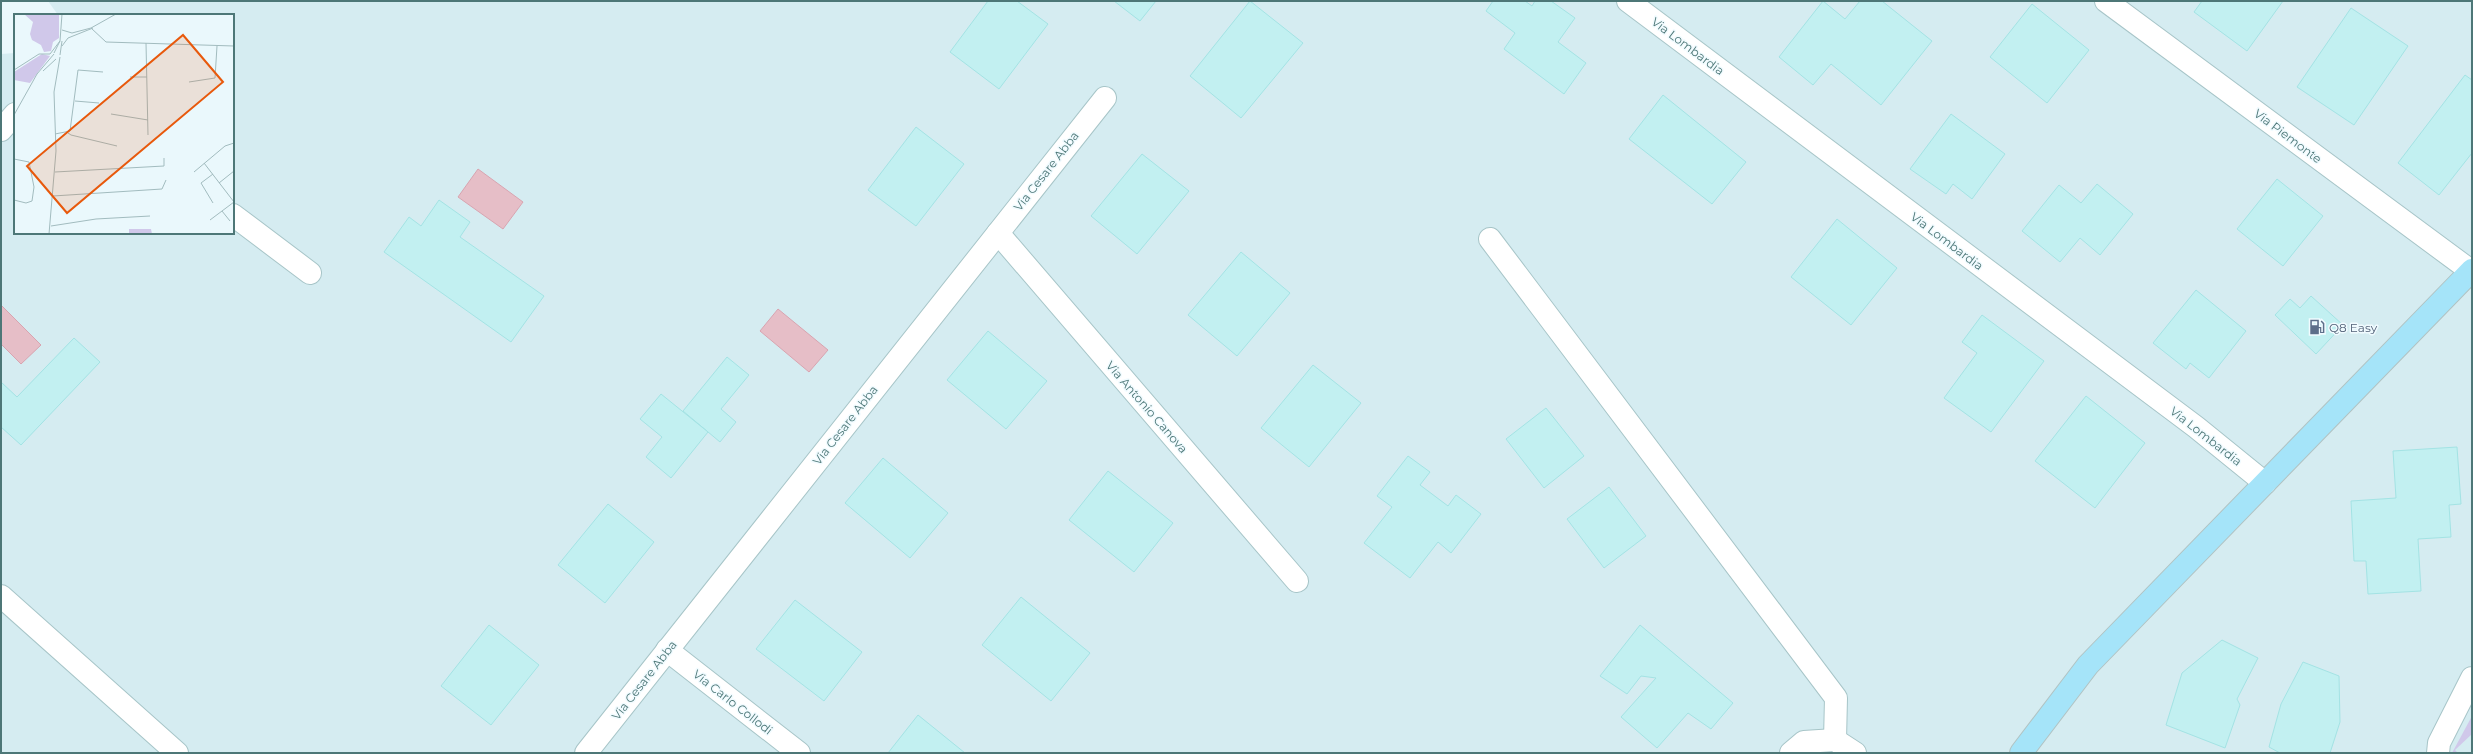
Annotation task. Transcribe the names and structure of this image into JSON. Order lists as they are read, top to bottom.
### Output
{
  "streets": {
    "street": [
      "Via Lombardia",
      "Via Piemonte",
      "Via Cesare Abba",
      "Via Antonio Canova",
      "Via Carlo Collodi"
    ]
  },
  "crossings": [
    ["Via Cesare Abba", "Via Antonio Canova"],
    ["Via Cesare Abba", "Via Carlo Collodi"]
  ],
  "places": {
    "fuel station": ["Q8 Easy"]
  }
}
